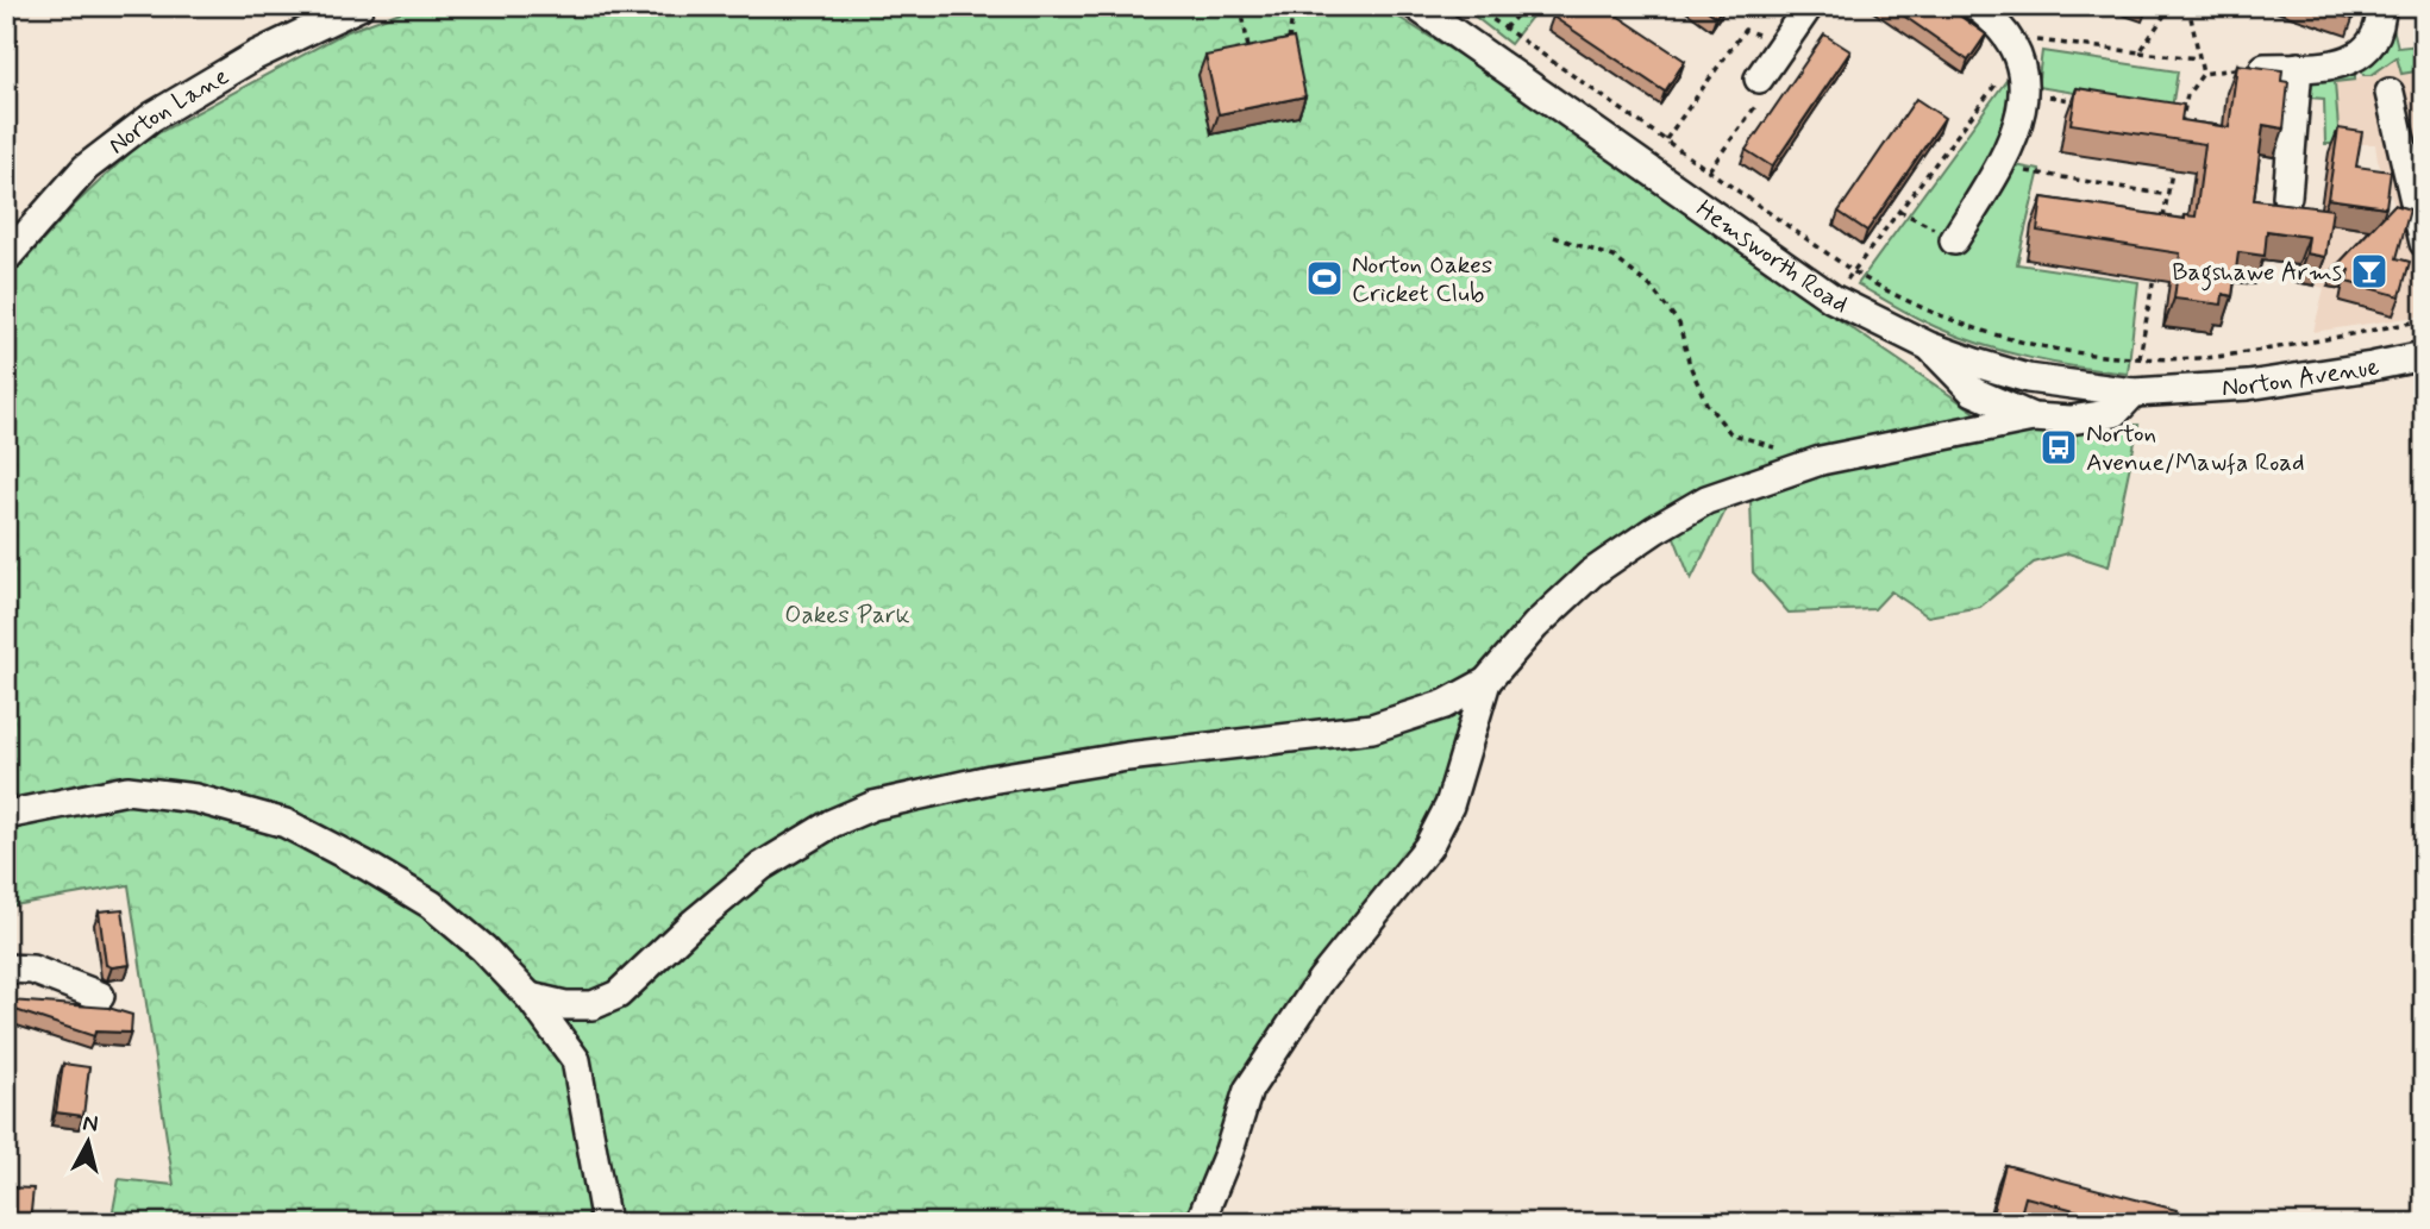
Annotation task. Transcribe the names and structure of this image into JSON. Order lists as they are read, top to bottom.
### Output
{
  "streets": {
    "street": ["Norton Lane", "Hemsworth Road", "Norton Avenue"]
  },
  "crossings": [
    ["Hemsworth Road", "Norton Avenue"]
  ],
  "parks": ["Oakes Park"],
  "places": {
    "bar": ["Bagshawe Arms"],
    "sports": ["Norton Oakes Cricket Club"],
    "bus stop": ["Norton Avenue/Mawfa Road"]
  },
  "north": "top"
}
